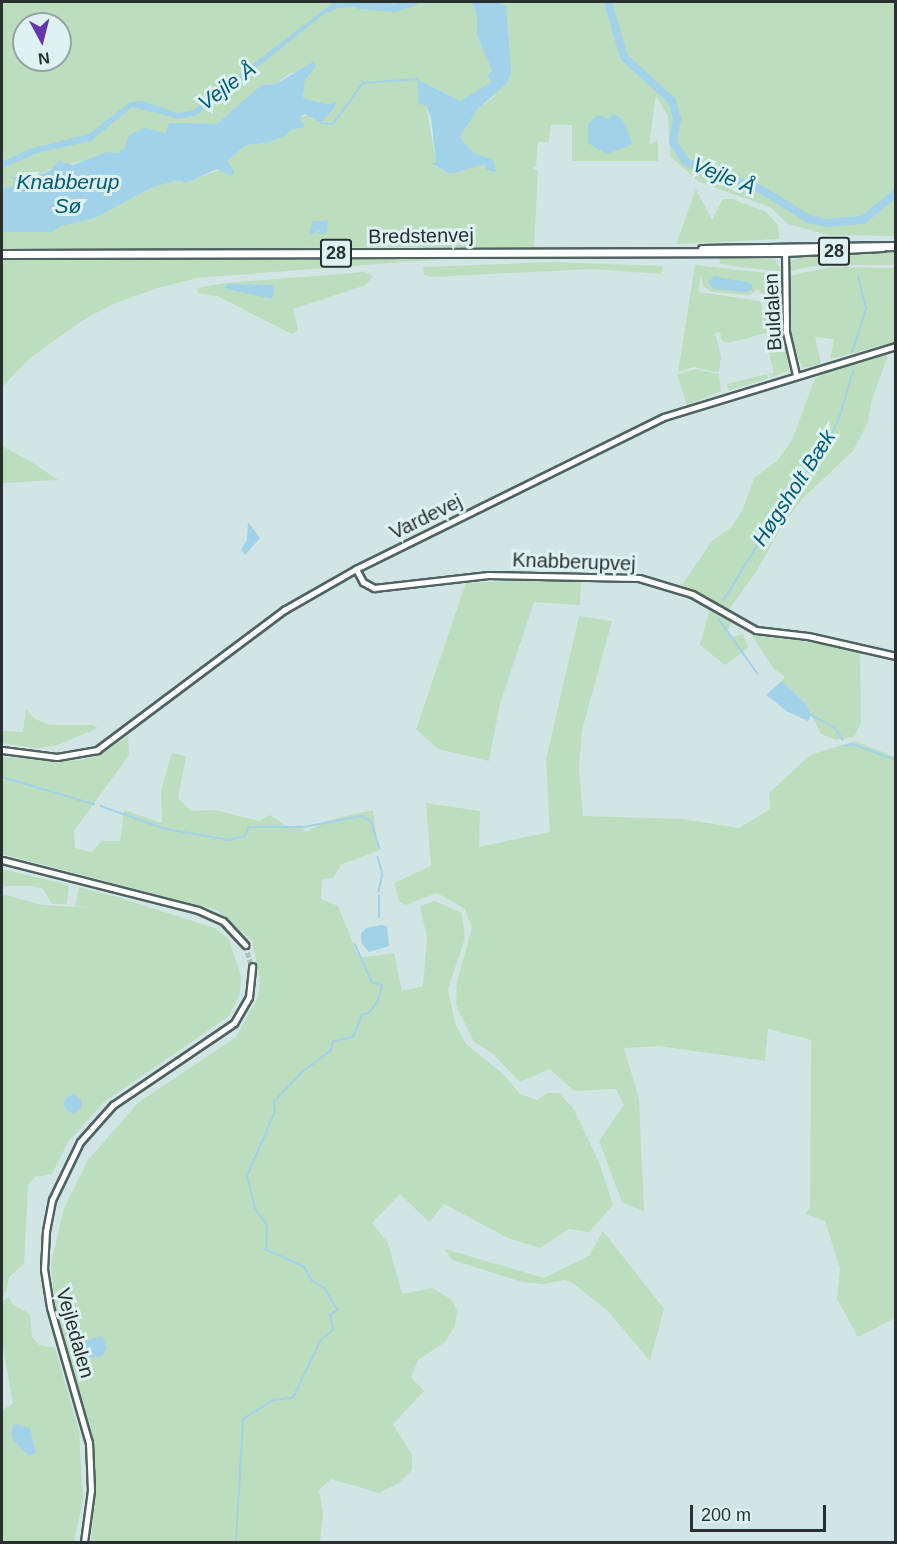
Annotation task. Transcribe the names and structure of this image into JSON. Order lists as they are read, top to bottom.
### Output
{
  "streets": {
    "highway": ["Bredstenvej", "28"],
    "street": [
      "Buldalen",
      "Vardevej",
      "Knabberupvej",
      "Vejledalen"
    ]
  },
  "crossings": [
    ["Bredstenvej", "Buldalen"],
    ["Buldalen", "Vardevej"],
    ["Vardevej", "Knabberupvej"]
  ],
  "water": ["Vejle Å", "Knabberup Sø", "Høgsholt Bæk"],
  "scale_bar": "200 m",
  "north": "bottom"
}
